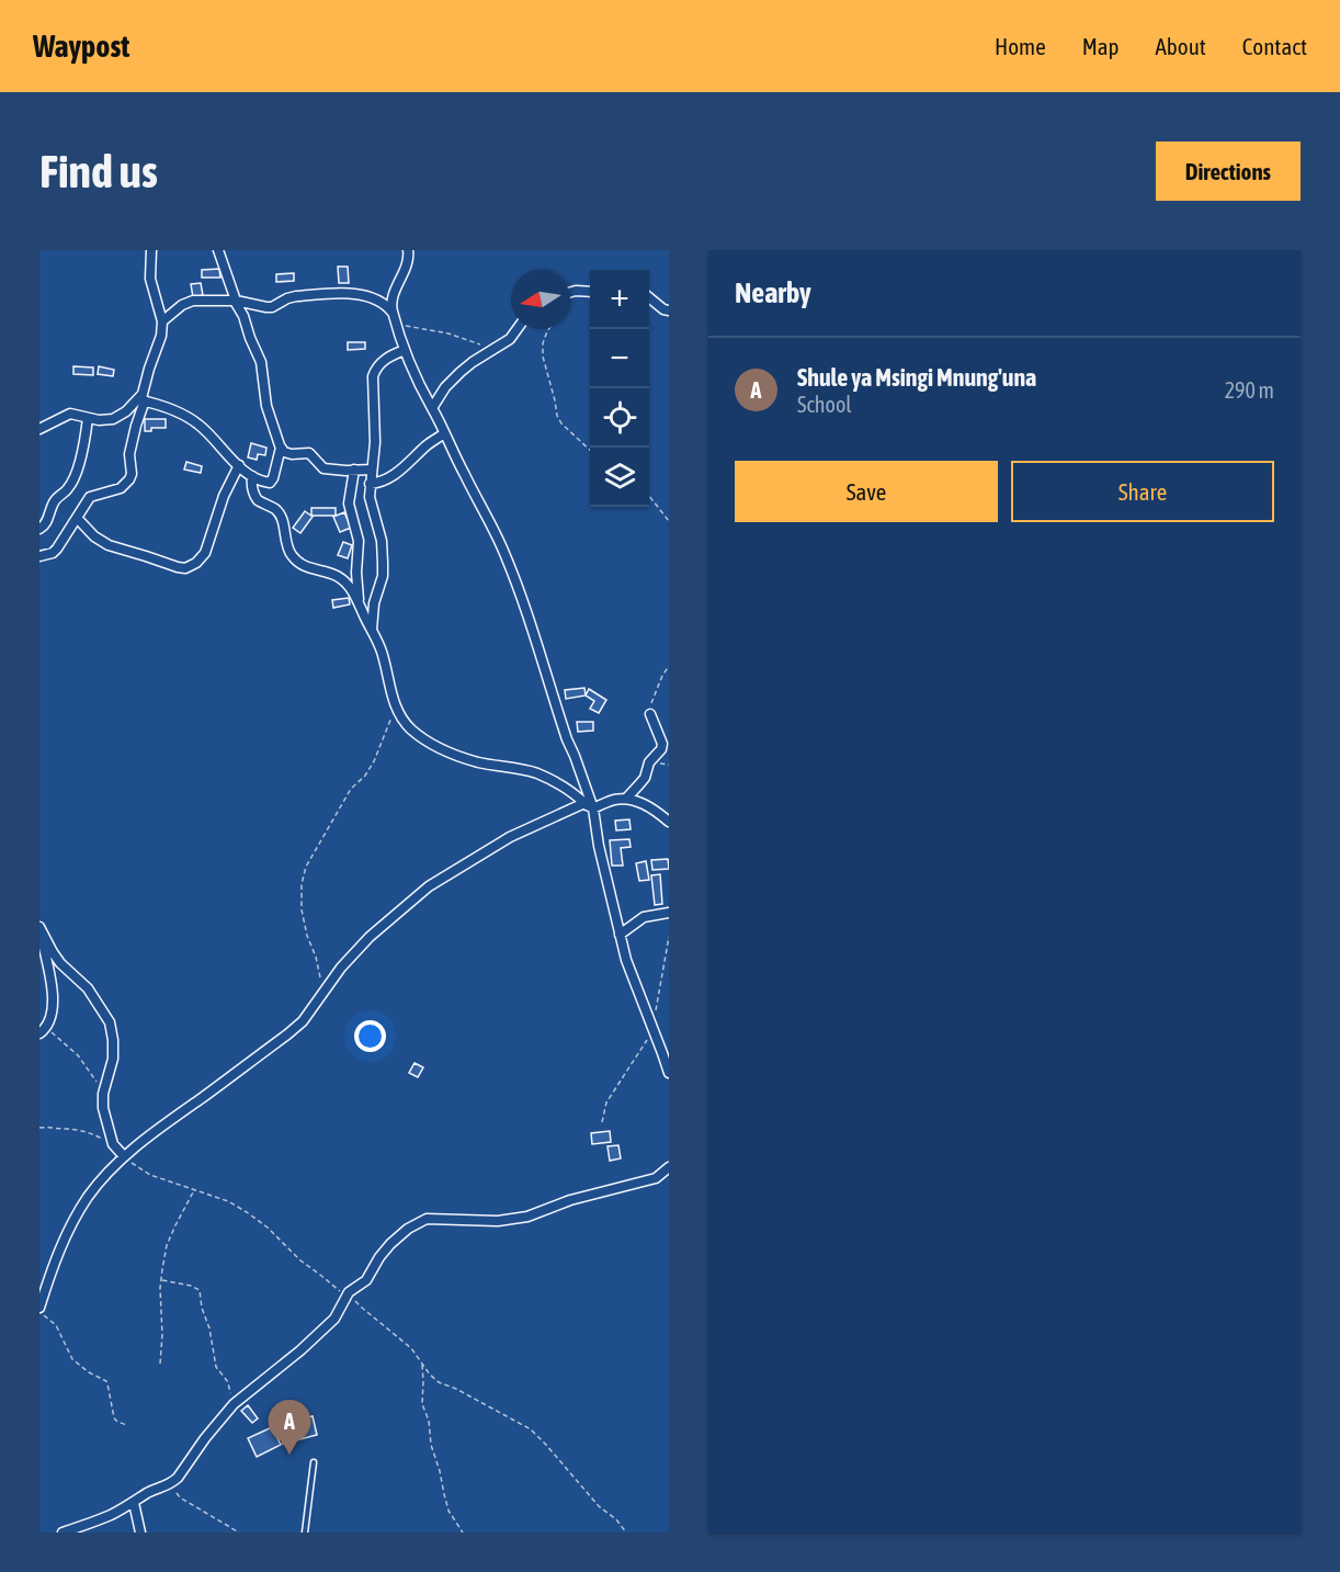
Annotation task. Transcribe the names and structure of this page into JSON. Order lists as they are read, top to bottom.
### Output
{
  "north": "left",
  "page": {
    "header": "Waypost",
    "nav": [
      "Home",
      "Map",
      "About",
      "Contact"
    ],
    "buttons": [
      "Directions",
      ["Save", "Share"]
    ],
    "title": "Find us",
    "heading": "Nearby",
    "map_buttons": ["+", "−"],
    "list": [
      {
        "mark": "A",
        "name": "Shule ya Msingi Mnung'una",
        "note": "School",
        "value": "290 m"
      }
    ],
    "pins": "A"
  }
}
